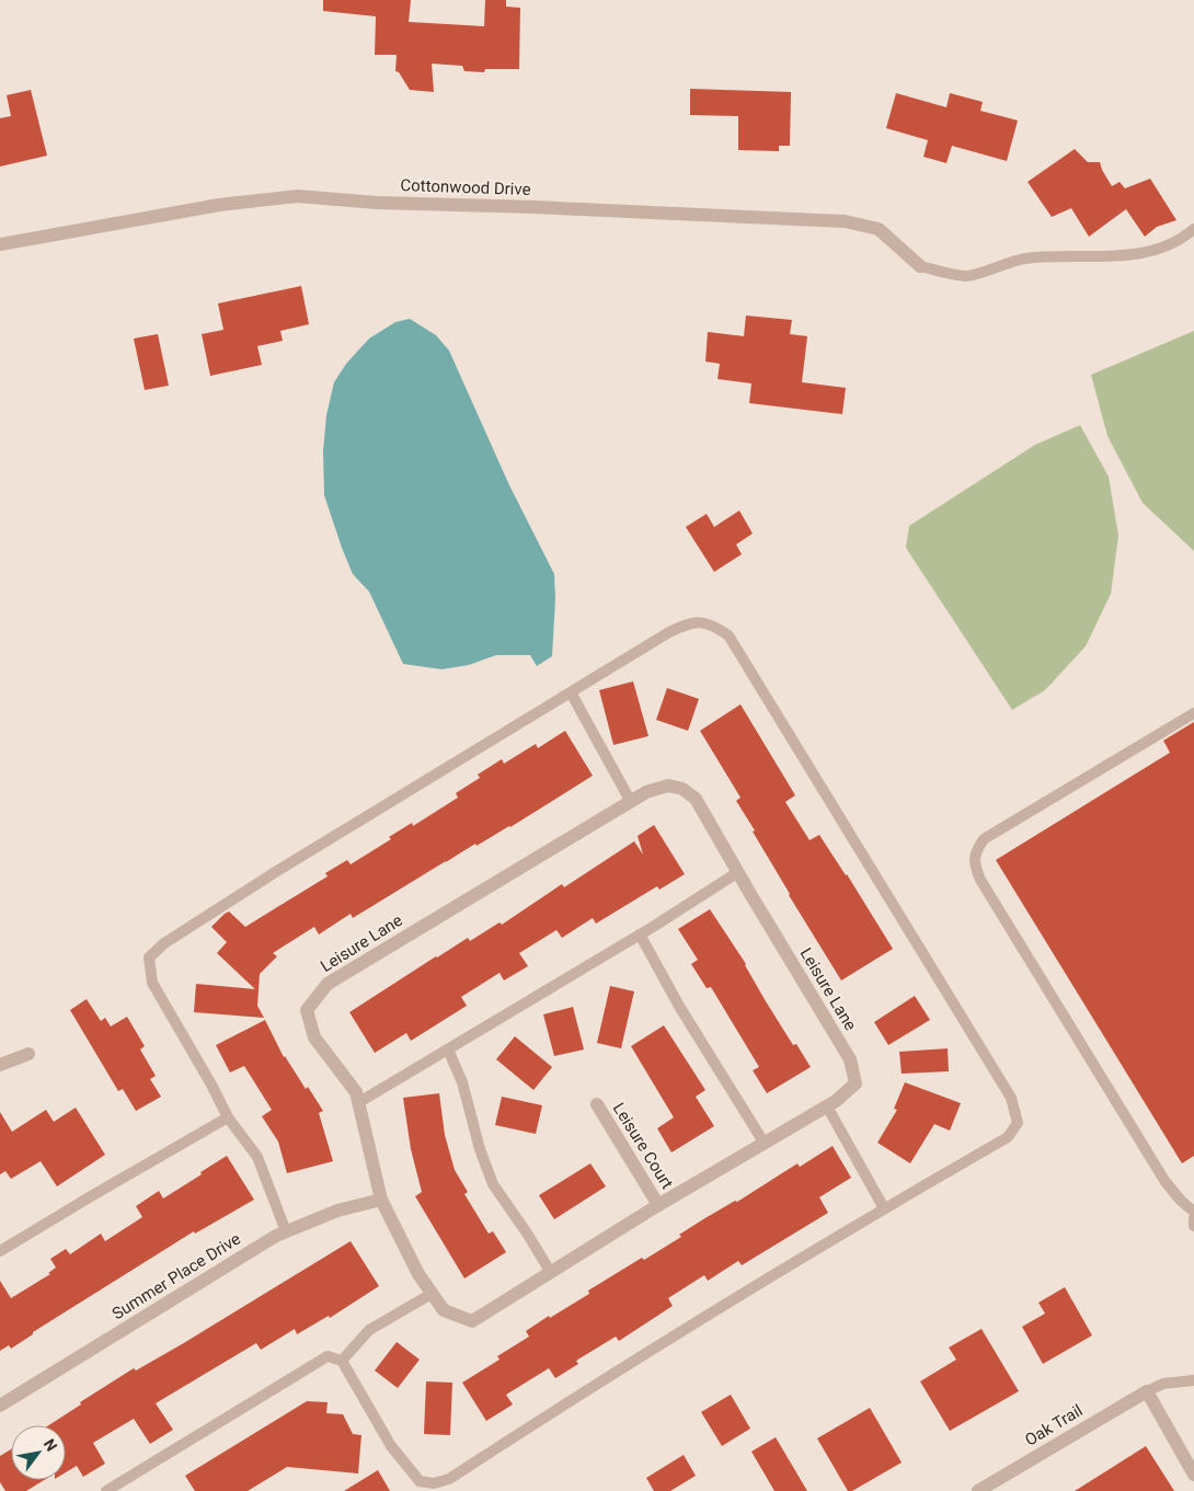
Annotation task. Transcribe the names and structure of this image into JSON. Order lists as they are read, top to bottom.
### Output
{
  "streets": {
    "street": [
      "Cottonwood Drive",
      "Leisure Lane",
      "Leisure Court",
      "Summer Place Drive",
      "Oak Trail"
    ]
  },
  "crossings": [
    ["Leisure Lane", "Leisure Court"],
    ["Leisure Lane", "Summer Place Drive"]
  ],
  "north": "top right"
}
